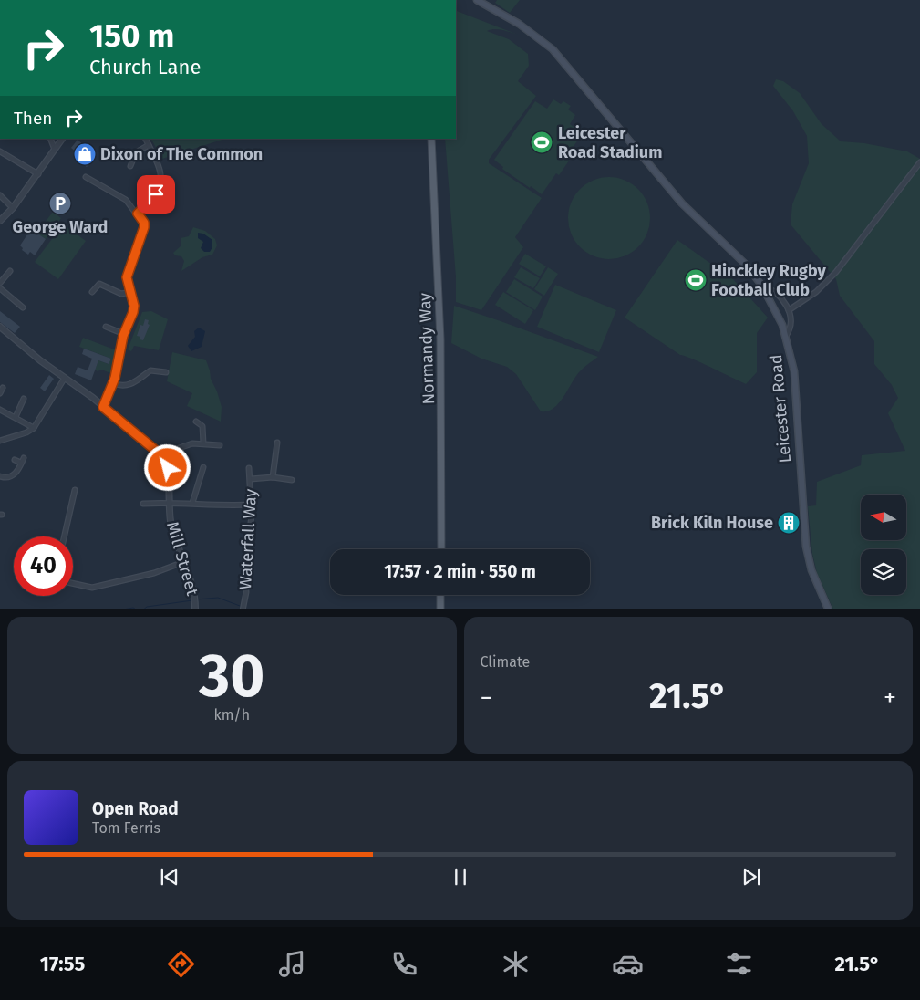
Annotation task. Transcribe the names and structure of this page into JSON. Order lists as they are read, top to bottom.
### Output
{
  "streets": {
    "main road": ["Normandy Way", "Leicester Road"],
    "street": ["Waterfall Way", "Mill Street"]
  },
  "places": {
    "sports": ["Leicester Road Stadium", "Hinckley Rugby Football Club"],
    "shop": ["Dixon of The Common"],
    "parking": ["George Ward"],
    "building": ["Brick Kiln House"]
  },
  "north": "left",
  "page": {
    "turn": ["150 m", "Church Lane"],
    "then": "Then",
    "limit": "40",
    "trip": "17:57 · 2 min · 550 m",
    "tile": [
      ["30", "km/h"],
      "Climate"
    ],
    "heat": ["−", "21.5°", "+"],
    "song": ["Open Road", "Tom Ferris"],
    "tabs": ["17:55", "21.5°"]
  }
}
